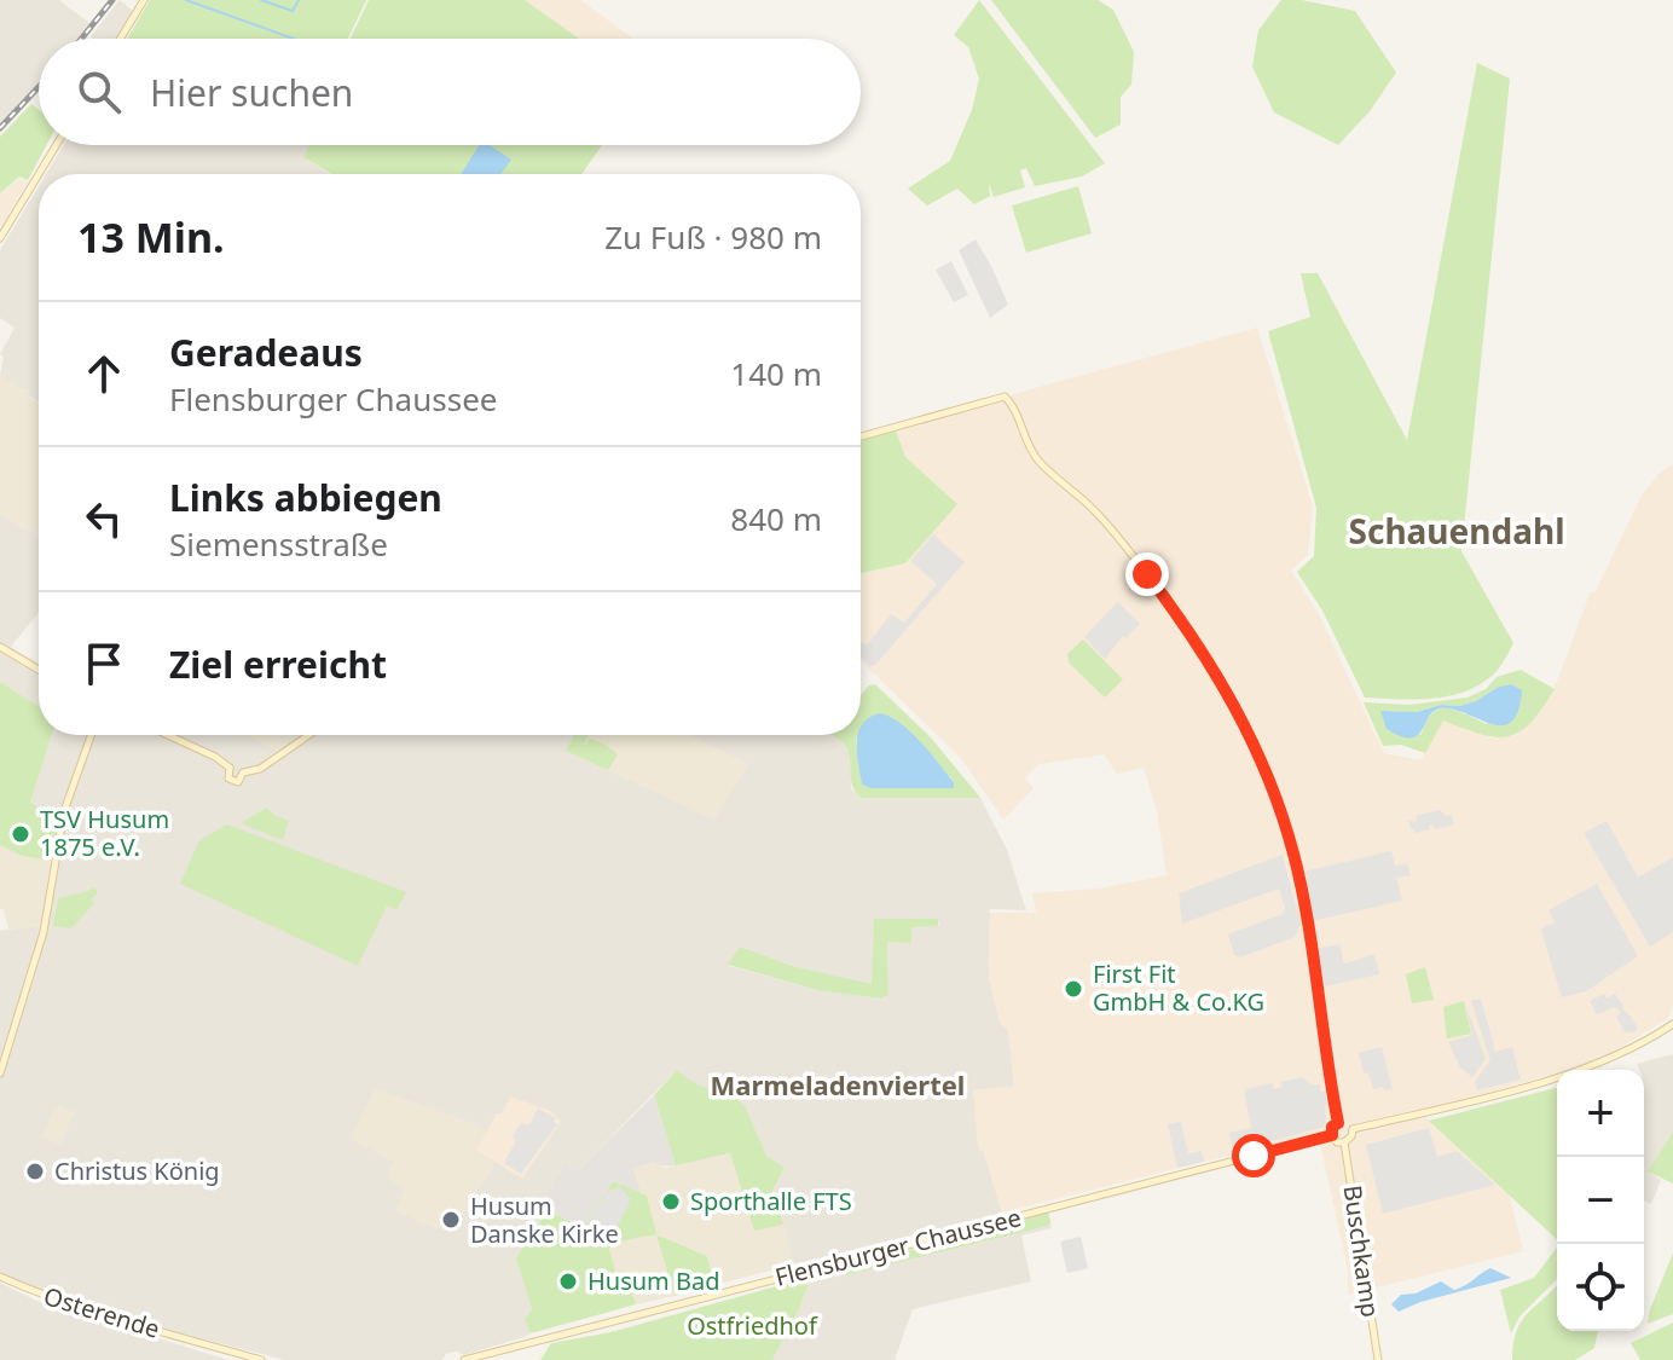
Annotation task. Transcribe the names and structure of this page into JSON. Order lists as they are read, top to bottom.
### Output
{
  "streets": {
    "main road": ["Flensburger Chaussee", "Buschkamp", "Osterende"]
  },
  "crossings": [
    ["Flensburger Chaussee", "Buschkamp"]
  ],
  "districts": ["Schauendahl", "Marmeladenviertel"],
  "parks": ["Ostfriedhof"],
  "places": [
    "TSV Husum 1875 e.V.",
    "First Fit GmbH & Co.KG",
    "Christus König",
    "Sporthalle FTS",
    "Husum Danske Kirke",
    "Husum Bad"
  ],
  "page": {
    "search": "Hier suchen",
    "heading": ["13 Min.", "Zu Fuß · 980 m"],
    "list": [
      ["Geradeaus", "Flensburger Chaussee", "140 m"],
      ["Links abbiegen", "Siemensstraße", "840 m"],
      "Ziel erreicht"
    ],
    "map_buttons": ["+", "−"]
  }
}
